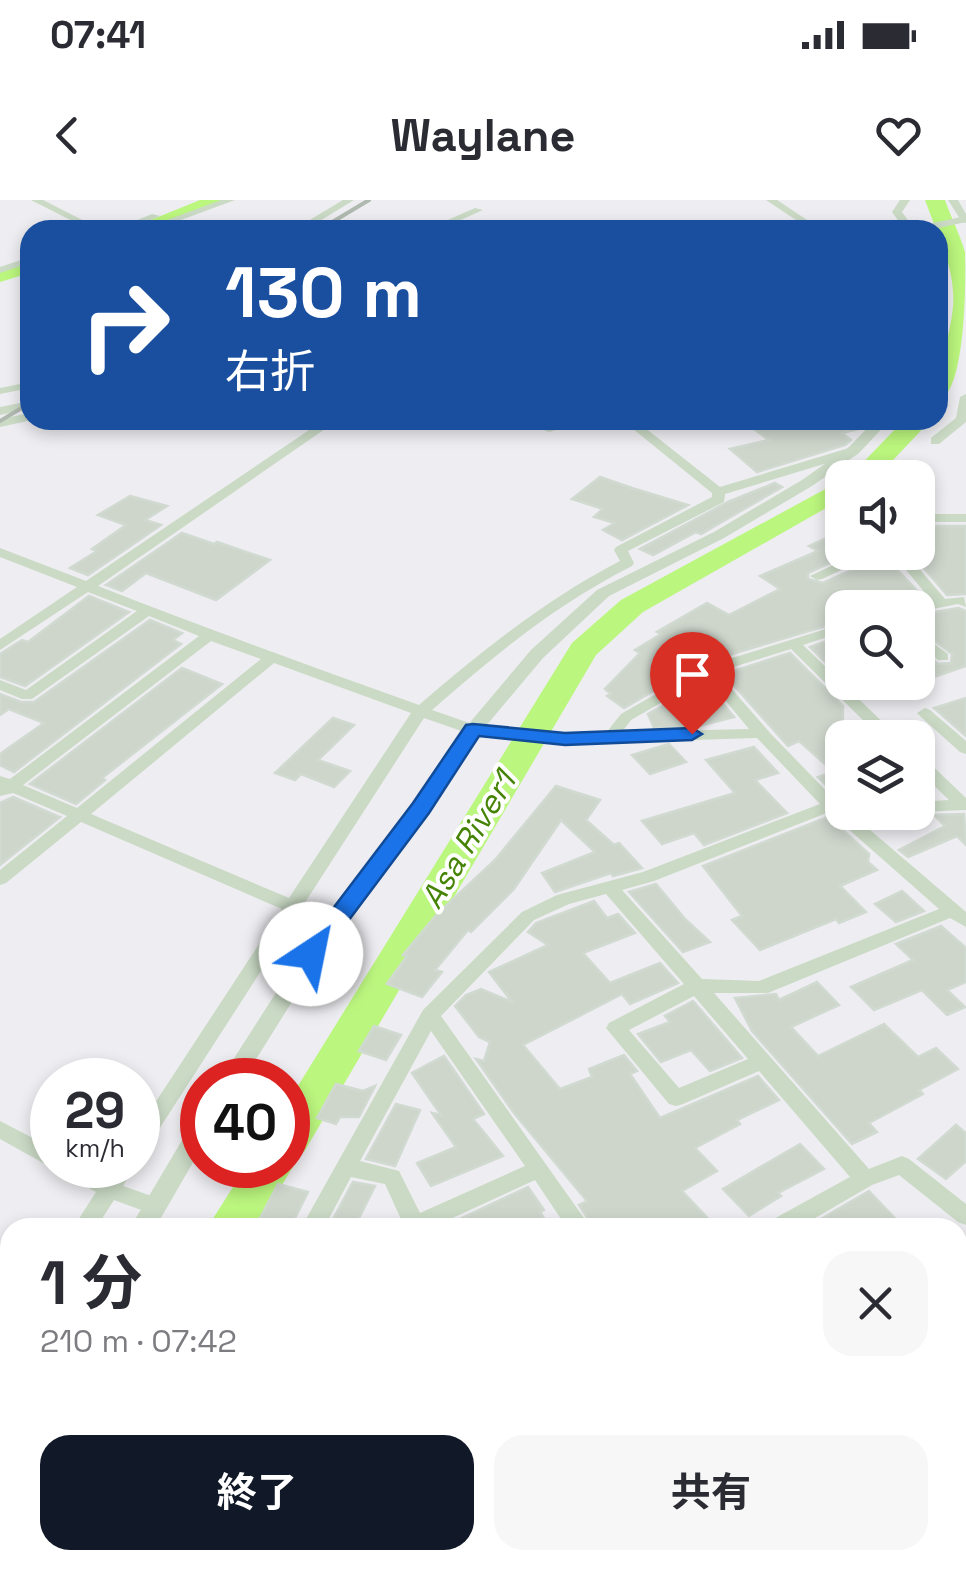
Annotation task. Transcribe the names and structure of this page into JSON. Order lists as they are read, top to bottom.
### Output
{
  "water": ["Asa River1"],
  "page": {
    "status": "07:41",
    "header": "Waylane",
    "turn": ["130 m", "右折"],
    "speed": "29 km/h",
    "limit": "40",
    "heading": ["1 分", "210 m · 07:42"],
    "buttons": ["終了", "共有"]
  }
}
